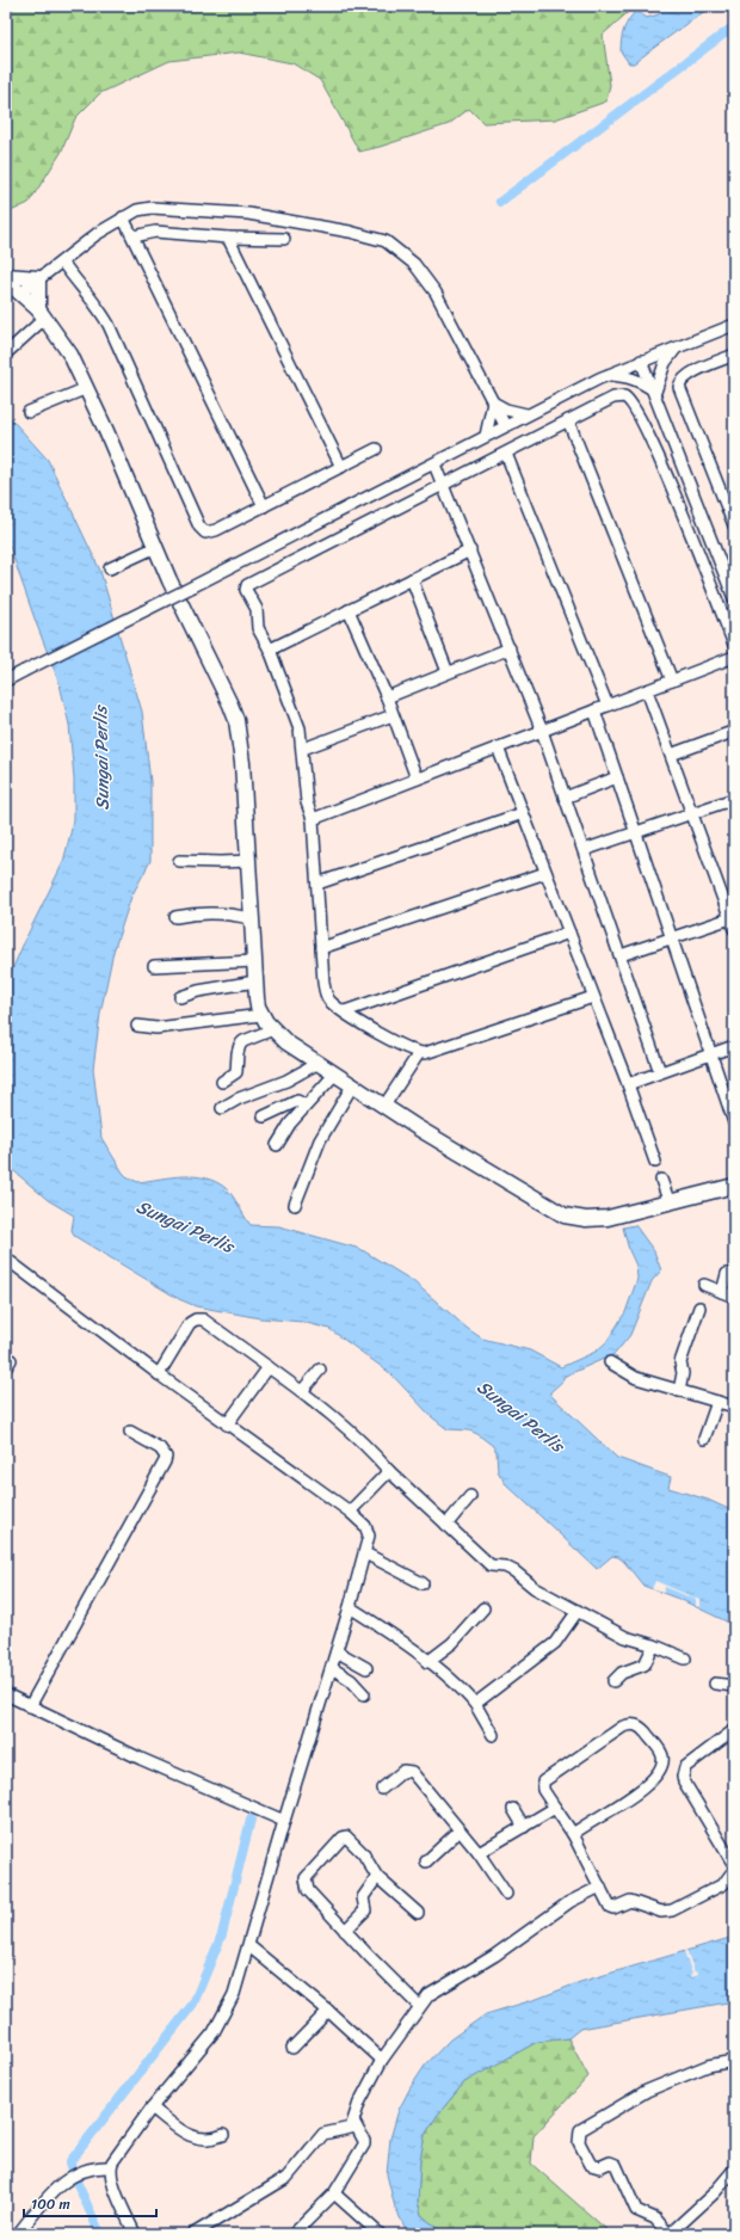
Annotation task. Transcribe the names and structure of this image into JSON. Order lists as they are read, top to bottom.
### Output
{
  "water": ["Sungai Perlis"],
  "scale_bar": "100 m"
}
